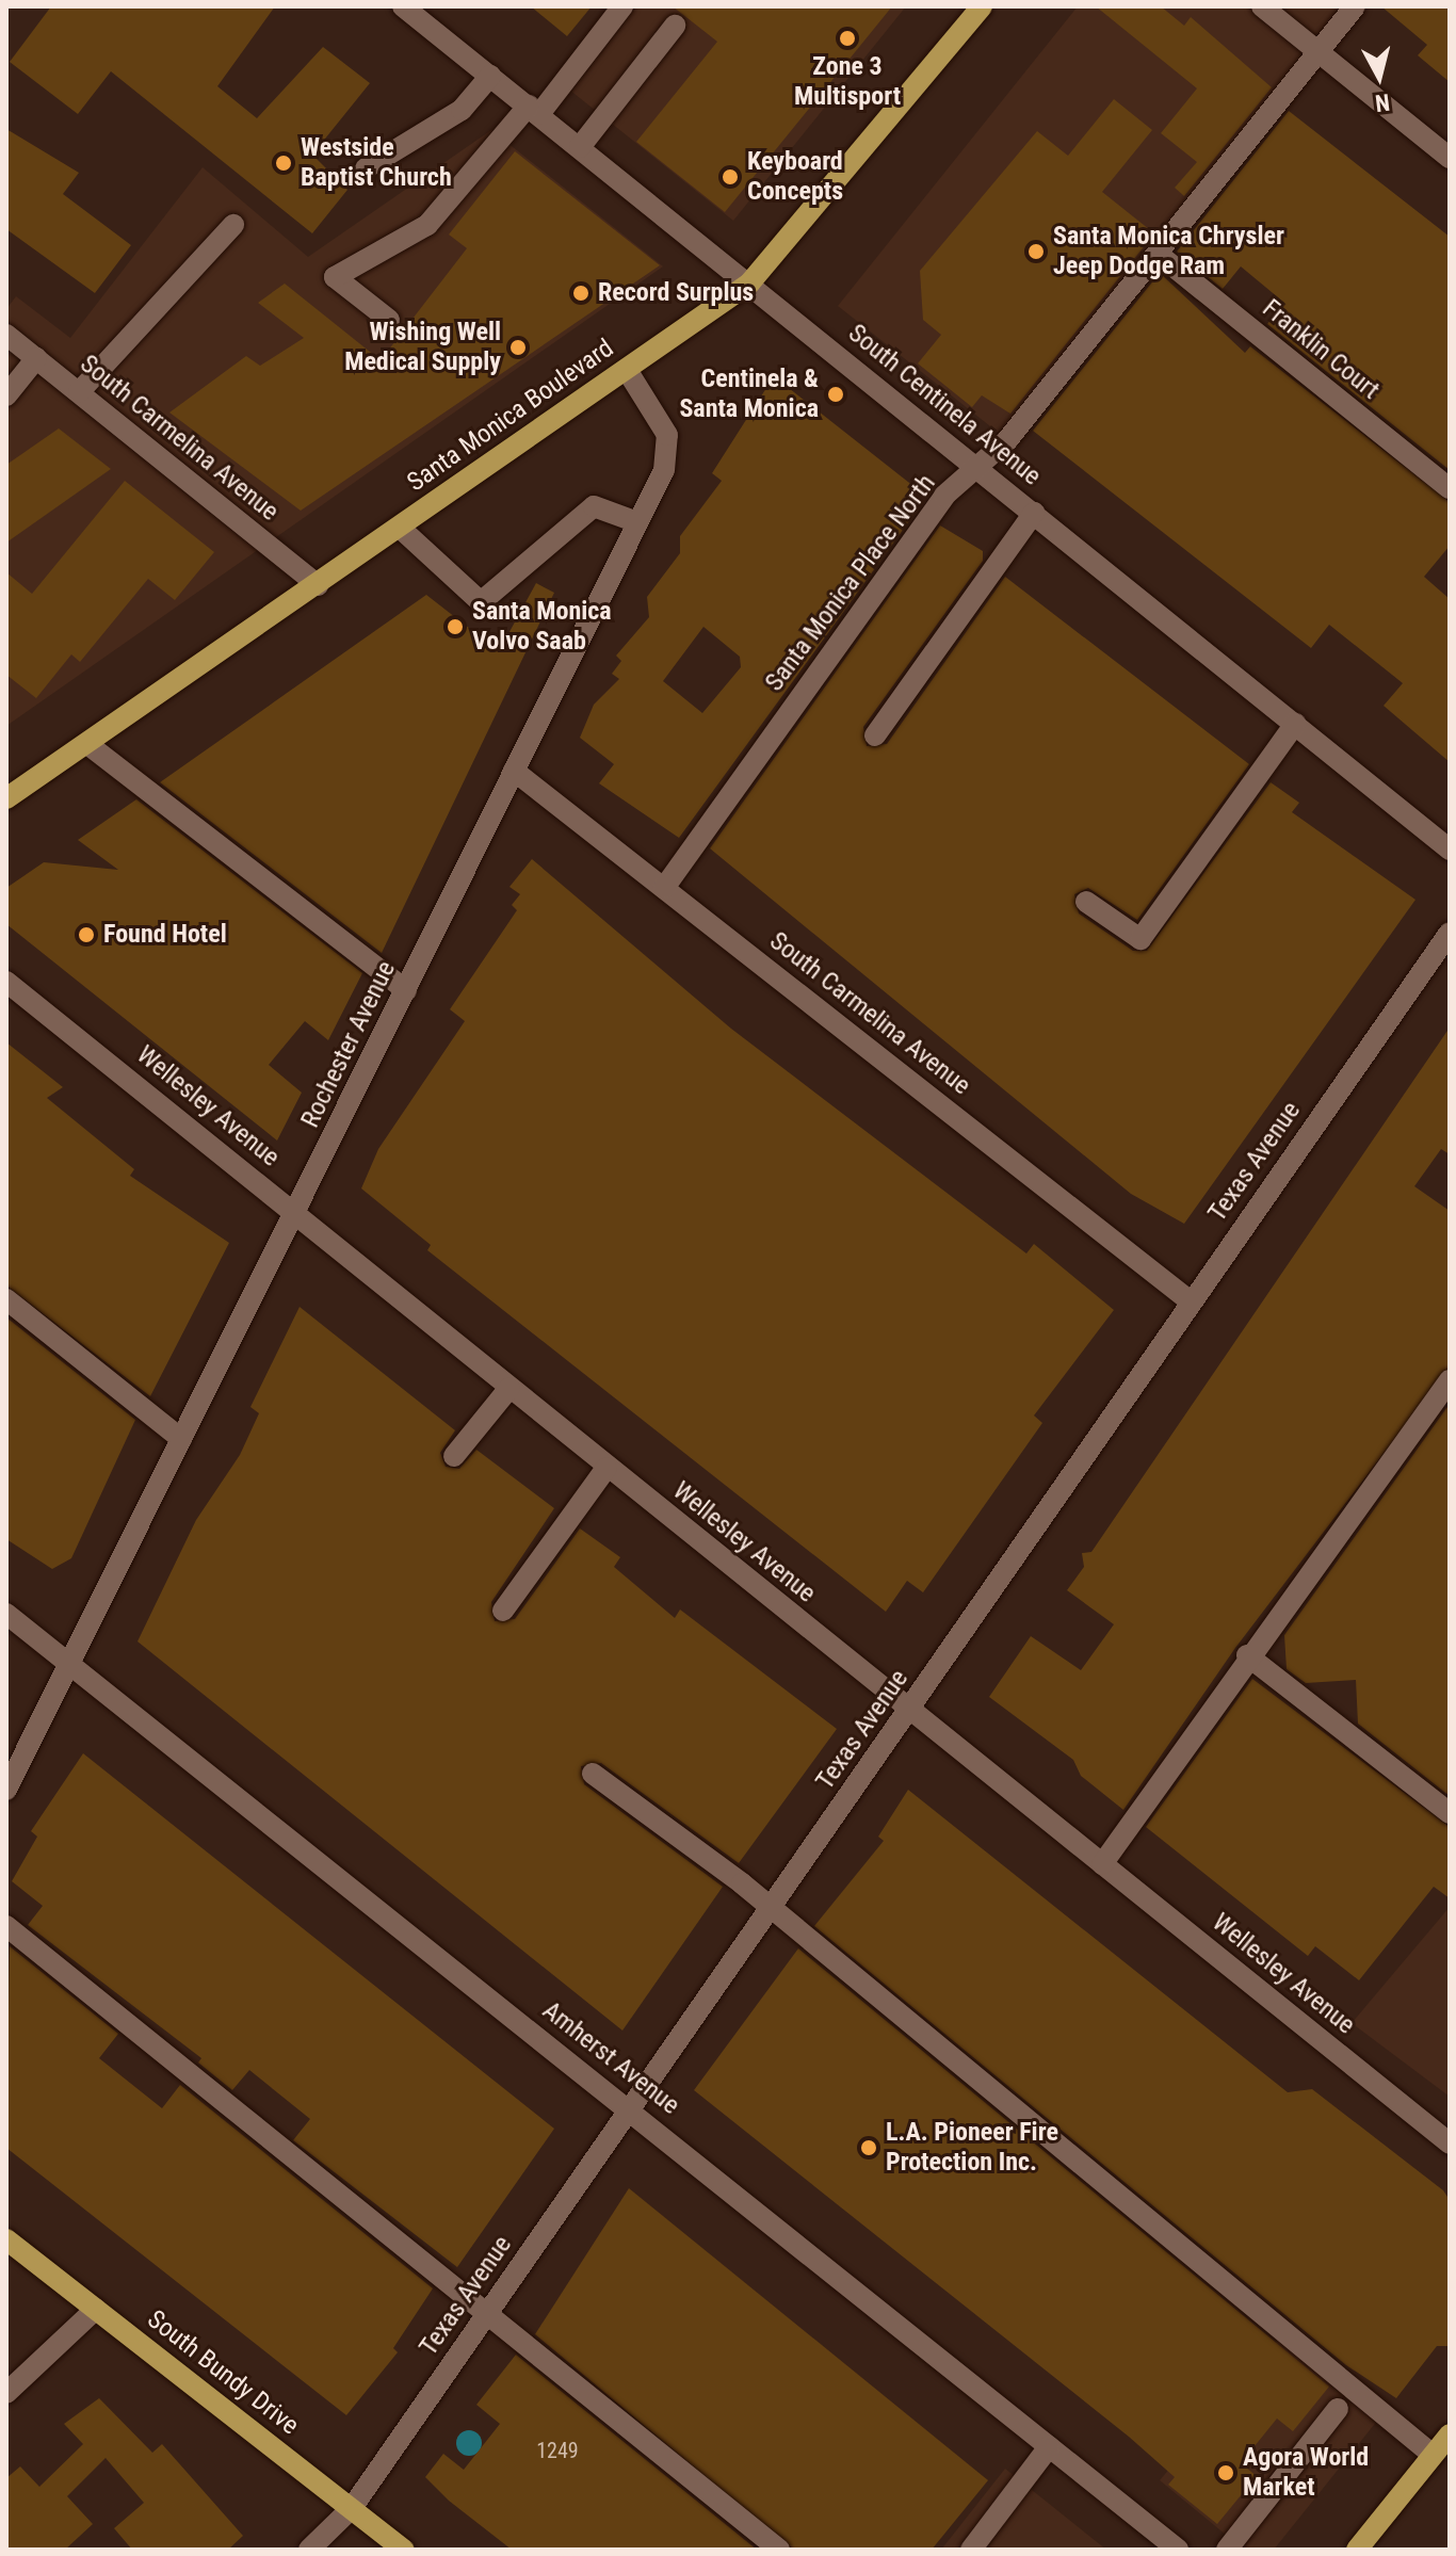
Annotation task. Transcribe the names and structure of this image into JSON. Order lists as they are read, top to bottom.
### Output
{
  "streets": {
    "main road": ["Santa Monica Boulevard", "South Bundy Drive"],
    "street": [
      "Franklin Court",
      "South Centinela Avenue",
      "South Carmelina Avenue",
      "Santa Monica Place North",
      "Rochester Avenue",
      "Wellesley Avenue",
      "Texas Avenue",
      "Amherst Avenue"
    ]
  },
  "crossings": [
    ["Franklin Court", "Santa Monica Place North"],
    ["South Centinela Avenue", "Santa Monica Boulevard"],
    ["South Centinela Avenue", "Santa Monica Place North"],
    ["Santa Monica Boulevard", "South Carmelina Avenue"],
    ["Santa Monica Boulevard", "Rochester Avenue"],
    ["South Carmelina Avenue", "Santa Monica Place North"],
    ["South Carmelina Avenue", "Rochester Avenue"],
    ["South Carmelina Avenue", "Texas Avenue"],
    ["Rochester Avenue", "Wellesley Avenue"],
    ["Rochester Avenue", "Amherst Avenue"],
    ["Wellesley Avenue", "Texas Avenue"],
    ["Texas Avenue", "Amherst Avenue"],
    ["Texas Avenue", "South Bundy Drive"]
  ],
  "places": [
    "Zone 3 Multisport",
    "Westside Baptist Church",
    "Keyboard Concepts",
    "Santa Monica Chrysler Jeep Dodge Ram",
    "Record Surplus",
    "Wishing Well Medical Supply",
    "Centinela & Santa Monica",
    "Santa Monica Volvo Saab",
    "Found Hotel",
    "L.A. Pioneer Fire Protection Inc.",
    "Agora World Market"
  ],
  "house_numbers": ["1249"],
  "north": "bottom"
}
